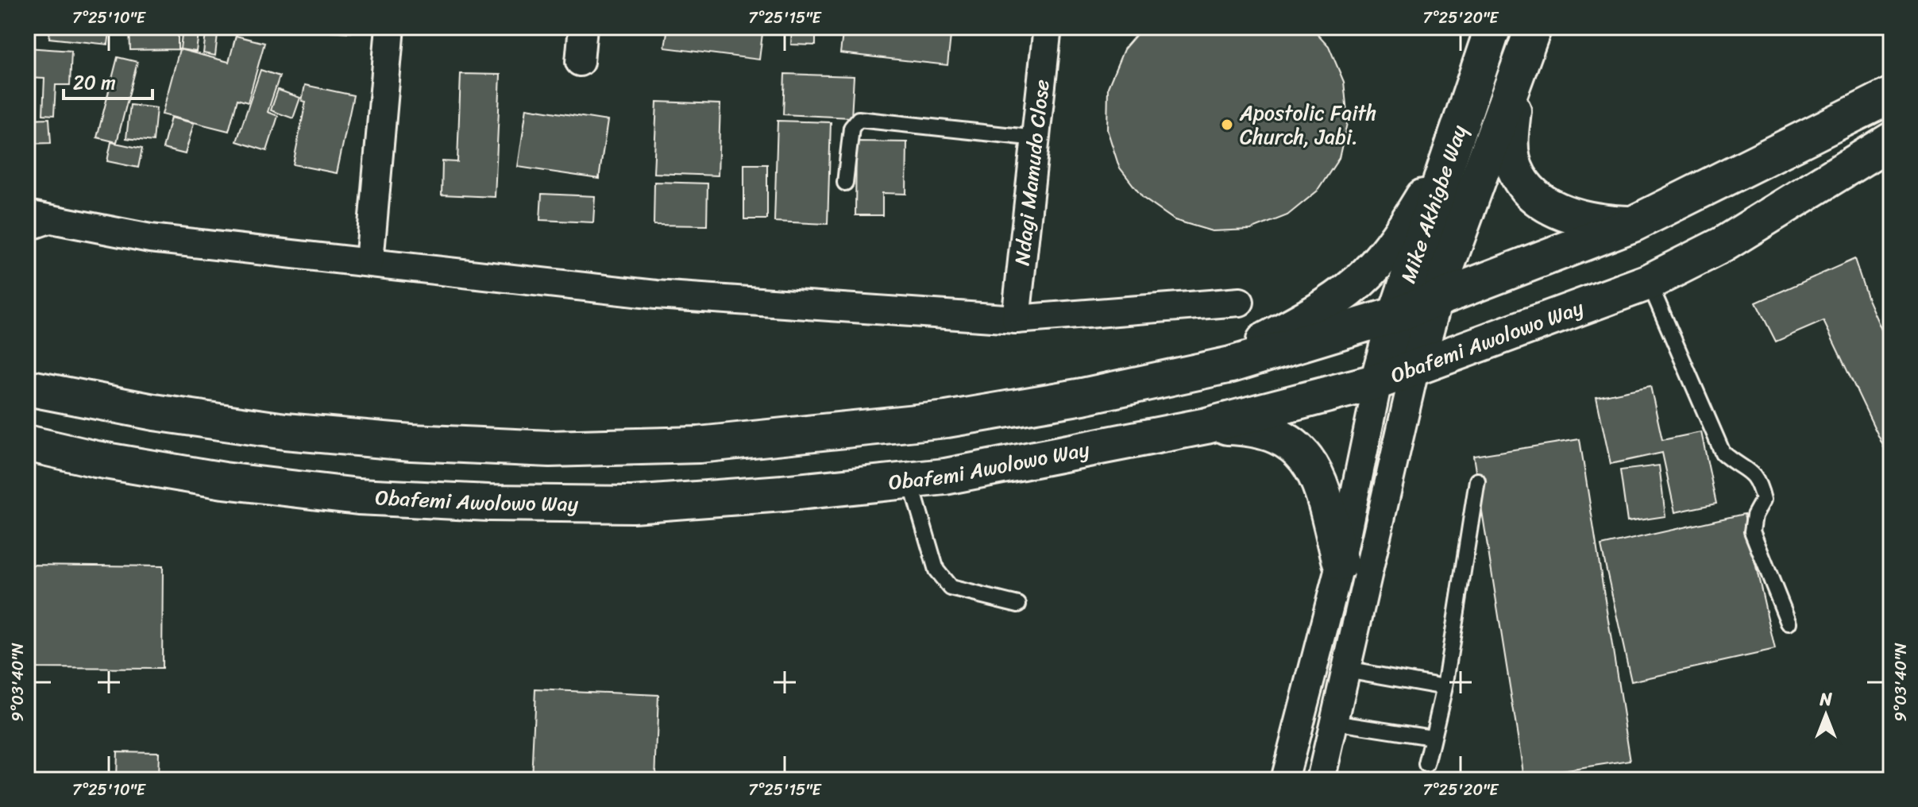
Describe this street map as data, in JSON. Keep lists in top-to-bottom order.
{
  "streets": {
    "main road": ["Mike Akhigbe Way", "Obafemi Awolowo Way"],
    "street": ["Ndagi Mamudo Close"]
  },
  "crossings": [
    ["Mike Akhigbe Way", "Obafemi Awolowo Way"]
  ],
  "places": ["Apostolic Faith Church, Jabi."],
  "scale_bar": "20 m",
  "north": "top",
  "coordinates": [
    "7°25'10\"E",
    "7°25'15\"E",
    "7°25'20\"E",
    "9°03'40\"N"
  ]
}
